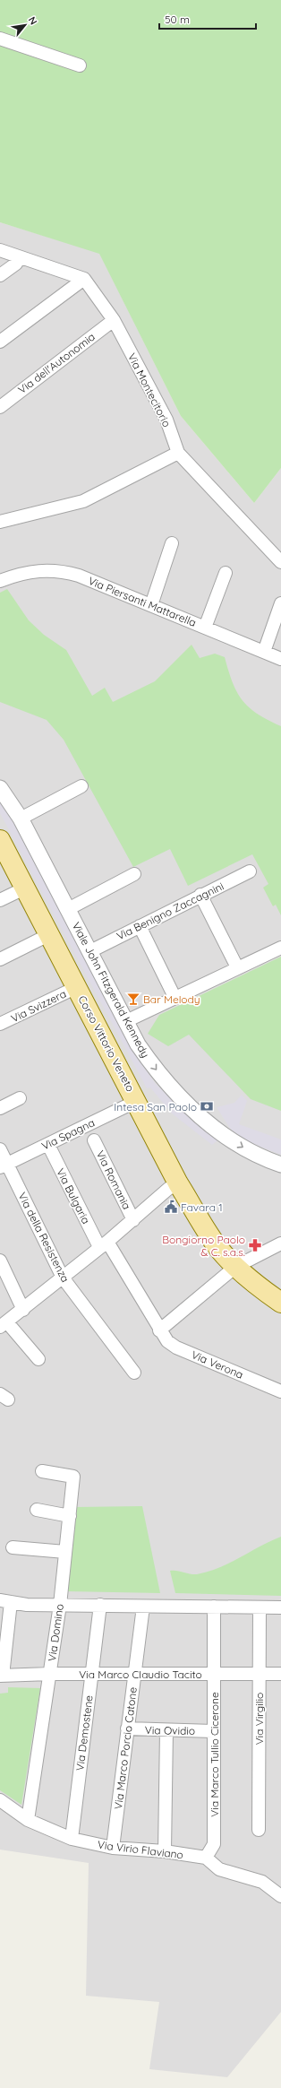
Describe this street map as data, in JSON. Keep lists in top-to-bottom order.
{
  "streets": {
    "main road": ["Corso Vittorio Veneto"],
    "street": [
      "Via dell'Autonomia",
      "Via Montecitorio",
      "Via Piersanti Mattarella",
      "Via Benigno Zaccagnini",
      "Viale John Fitzgerald Kennedy",
      "Via Svizzera",
      "Via Spagna",
      "Via Romania",
      "Via Bulgaria",
      "Via della Resistenza",
      "Via Verona",
      "Via Domino",
      "Via Marco Claudio Tacito",
      "Via Virgilio",
      "Via Ovidio",
      "Via Demostene",
      "Via Marco Porcio Catone",
      "Via Marco Tullio Cicerone",
      "Via Virio Flaviano"
    ]
  },
  "crossings": [
    ["Via dell'Autonomia", "Via Montecitorio"],
    ["Via Benigno Zaccagnini", "Viale John Fitzgerald Kennedy"],
    ["Via Svizzera", "Corso Vittorio Veneto"],
    ["Corso Vittorio Veneto", "Via Spagna"],
    ["Via Spagna", "Via Bulgaria"],
    ["Via Spagna", "Via della Resistenza"],
    ["Via Bulgaria", "Via Verona"],
    ["Via Domino", "Via Marco Claudio Tacito"],
    ["Via Domino", "Via Virio Flaviano"],
    ["Via Marco Claudio Tacito", "Via Virgilio"],
    ["Via Marco Claudio Tacito", "Via Demostene"],
    ["Via Marco Claudio Tacito", "Via Marco Porcio Catone"],
    ["Via Marco Claudio Tacito", "Via Marco Tullio Cicerone"],
    ["Via Ovidio", "Via Marco Porcio Catone"],
    ["Via Ovidio", "Via Marco Tullio Cicerone"],
    ["Via Demostene", "Via Virio Flaviano"],
    ["Via Marco Porcio Catone", "Via Virio Flaviano"],
    ["Via Marco Tullio Cicerone", "Via Virio Flaviano"]
  ],
  "one_way": ["Viale John Fitzgerald Kennedy"],
  "places": {
    "bar": ["Bar Melody"],
    "bank": ["Intesa San Paolo"],
    "public building": ["Favara 1"],
    "pharmacy": ["Bongiorno Paolo & C. s.a.s."]
  },
  "scale_bar": "50 m",
  "north": "top right"
}
